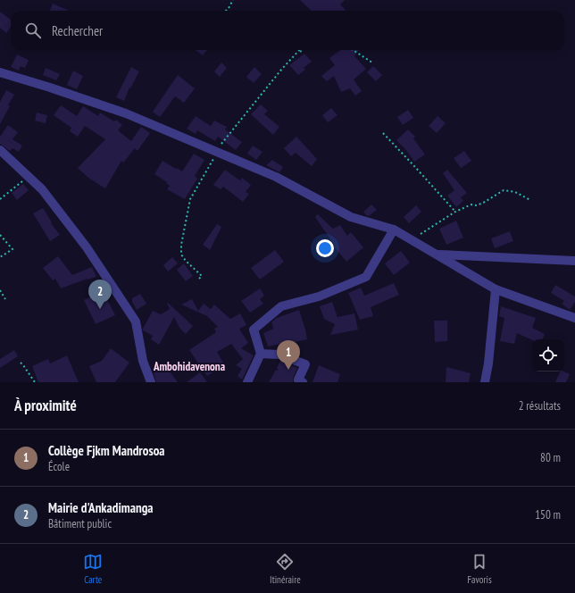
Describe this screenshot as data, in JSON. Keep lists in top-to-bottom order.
{
  "districts": ["Ambohidavenona"],
  "page": {
    "search": "Rechercher",
    "pins": ["2", "1"],
    "heading": ["À proximité", "2 résultats"],
    "list": [
      {
        "mark": "1",
        "name": "Collège Fjkm Mandrosoa",
        "note": "École",
        "value": "80 m"
      },
      {
        "mark": "2",
        "name": "Mairie d'Ankadimanga",
        "note": "Bâtiment public",
        "value": "150 m"
      }
    ],
    "nav": ["Carte", "Itinéraire", "Favoris"]
  }
}
